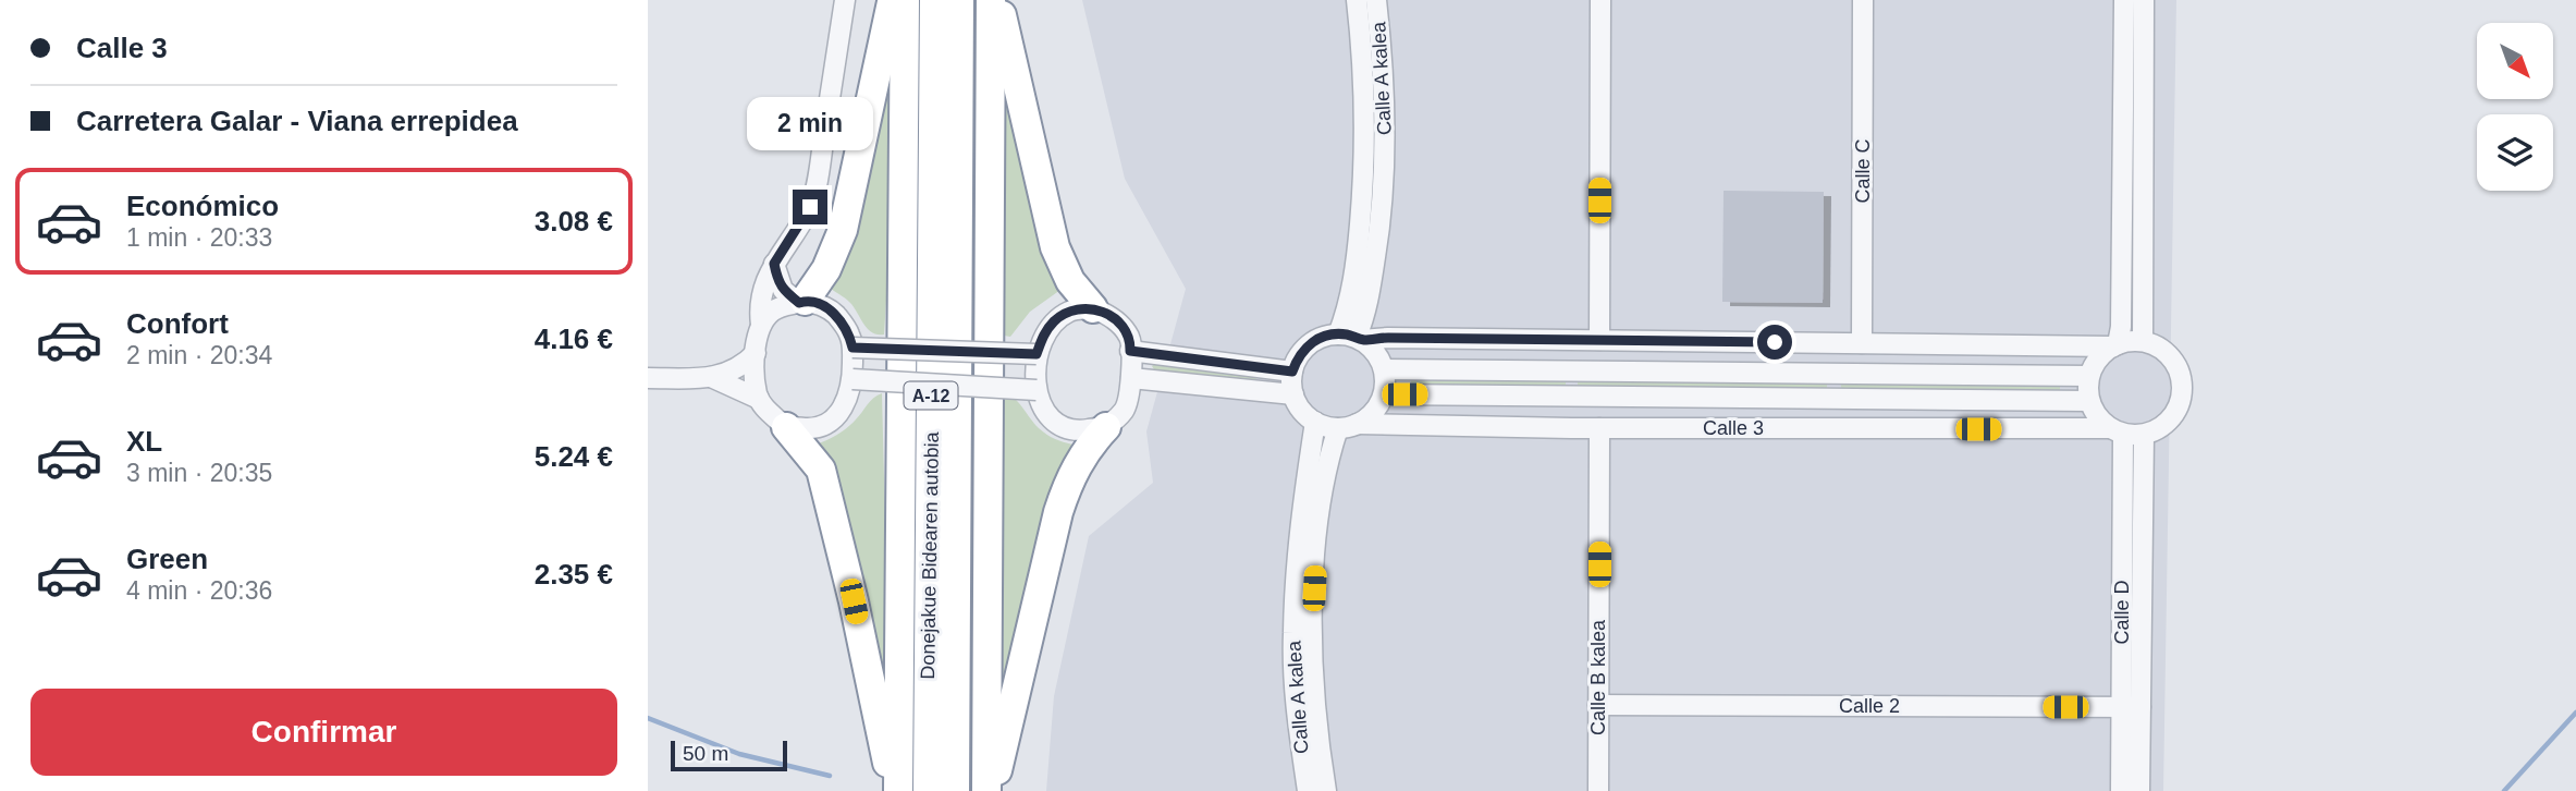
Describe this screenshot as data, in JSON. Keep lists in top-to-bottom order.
{
  "streets": {
    "highway": ["A-12", "Donejakue Bidearen autobia"],
    "street": [
      "Calle A kalea",
      "Calle C",
      "Calle 3",
      "Calle D",
      "Calle B kalea",
      "Calle 2"
    ]
  },
  "crossings": [
    ["Calle A kalea", "Calle 3"],
    ["Calle 3", "Calle D"],
    ["Calle 3", "Calle B kalea"],
    ["Calle D", "Calle 2"],
    ["Calle B kalea", "Calle 2"]
  ],
  "scale_bar": "50 m",
  "north": "bottom right",
  "page": {
    "banner": ["Calle 3", "Carretera Galar - Viana errepidea"],
    "bubble": "2 min",
    "list": [
      {
        "name": "Económico",
        "note": "1 min · 20:33",
        "value": "3.08 €"
      },
      {
        "name": "Confort",
        "note": "2 min · 20:34",
        "value": "4.16 €"
      },
      {
        "name": "XL",
        "note": "3 min · 20:35",
        "value": "5.24 €"
      },
      {
        "name": "Green",
        "note": "4 min · 20:36",
        "value": "2.35 €"
      }
    ],
    "buttons": "Confirmar",
    "scale": "50 m"
  }
}
